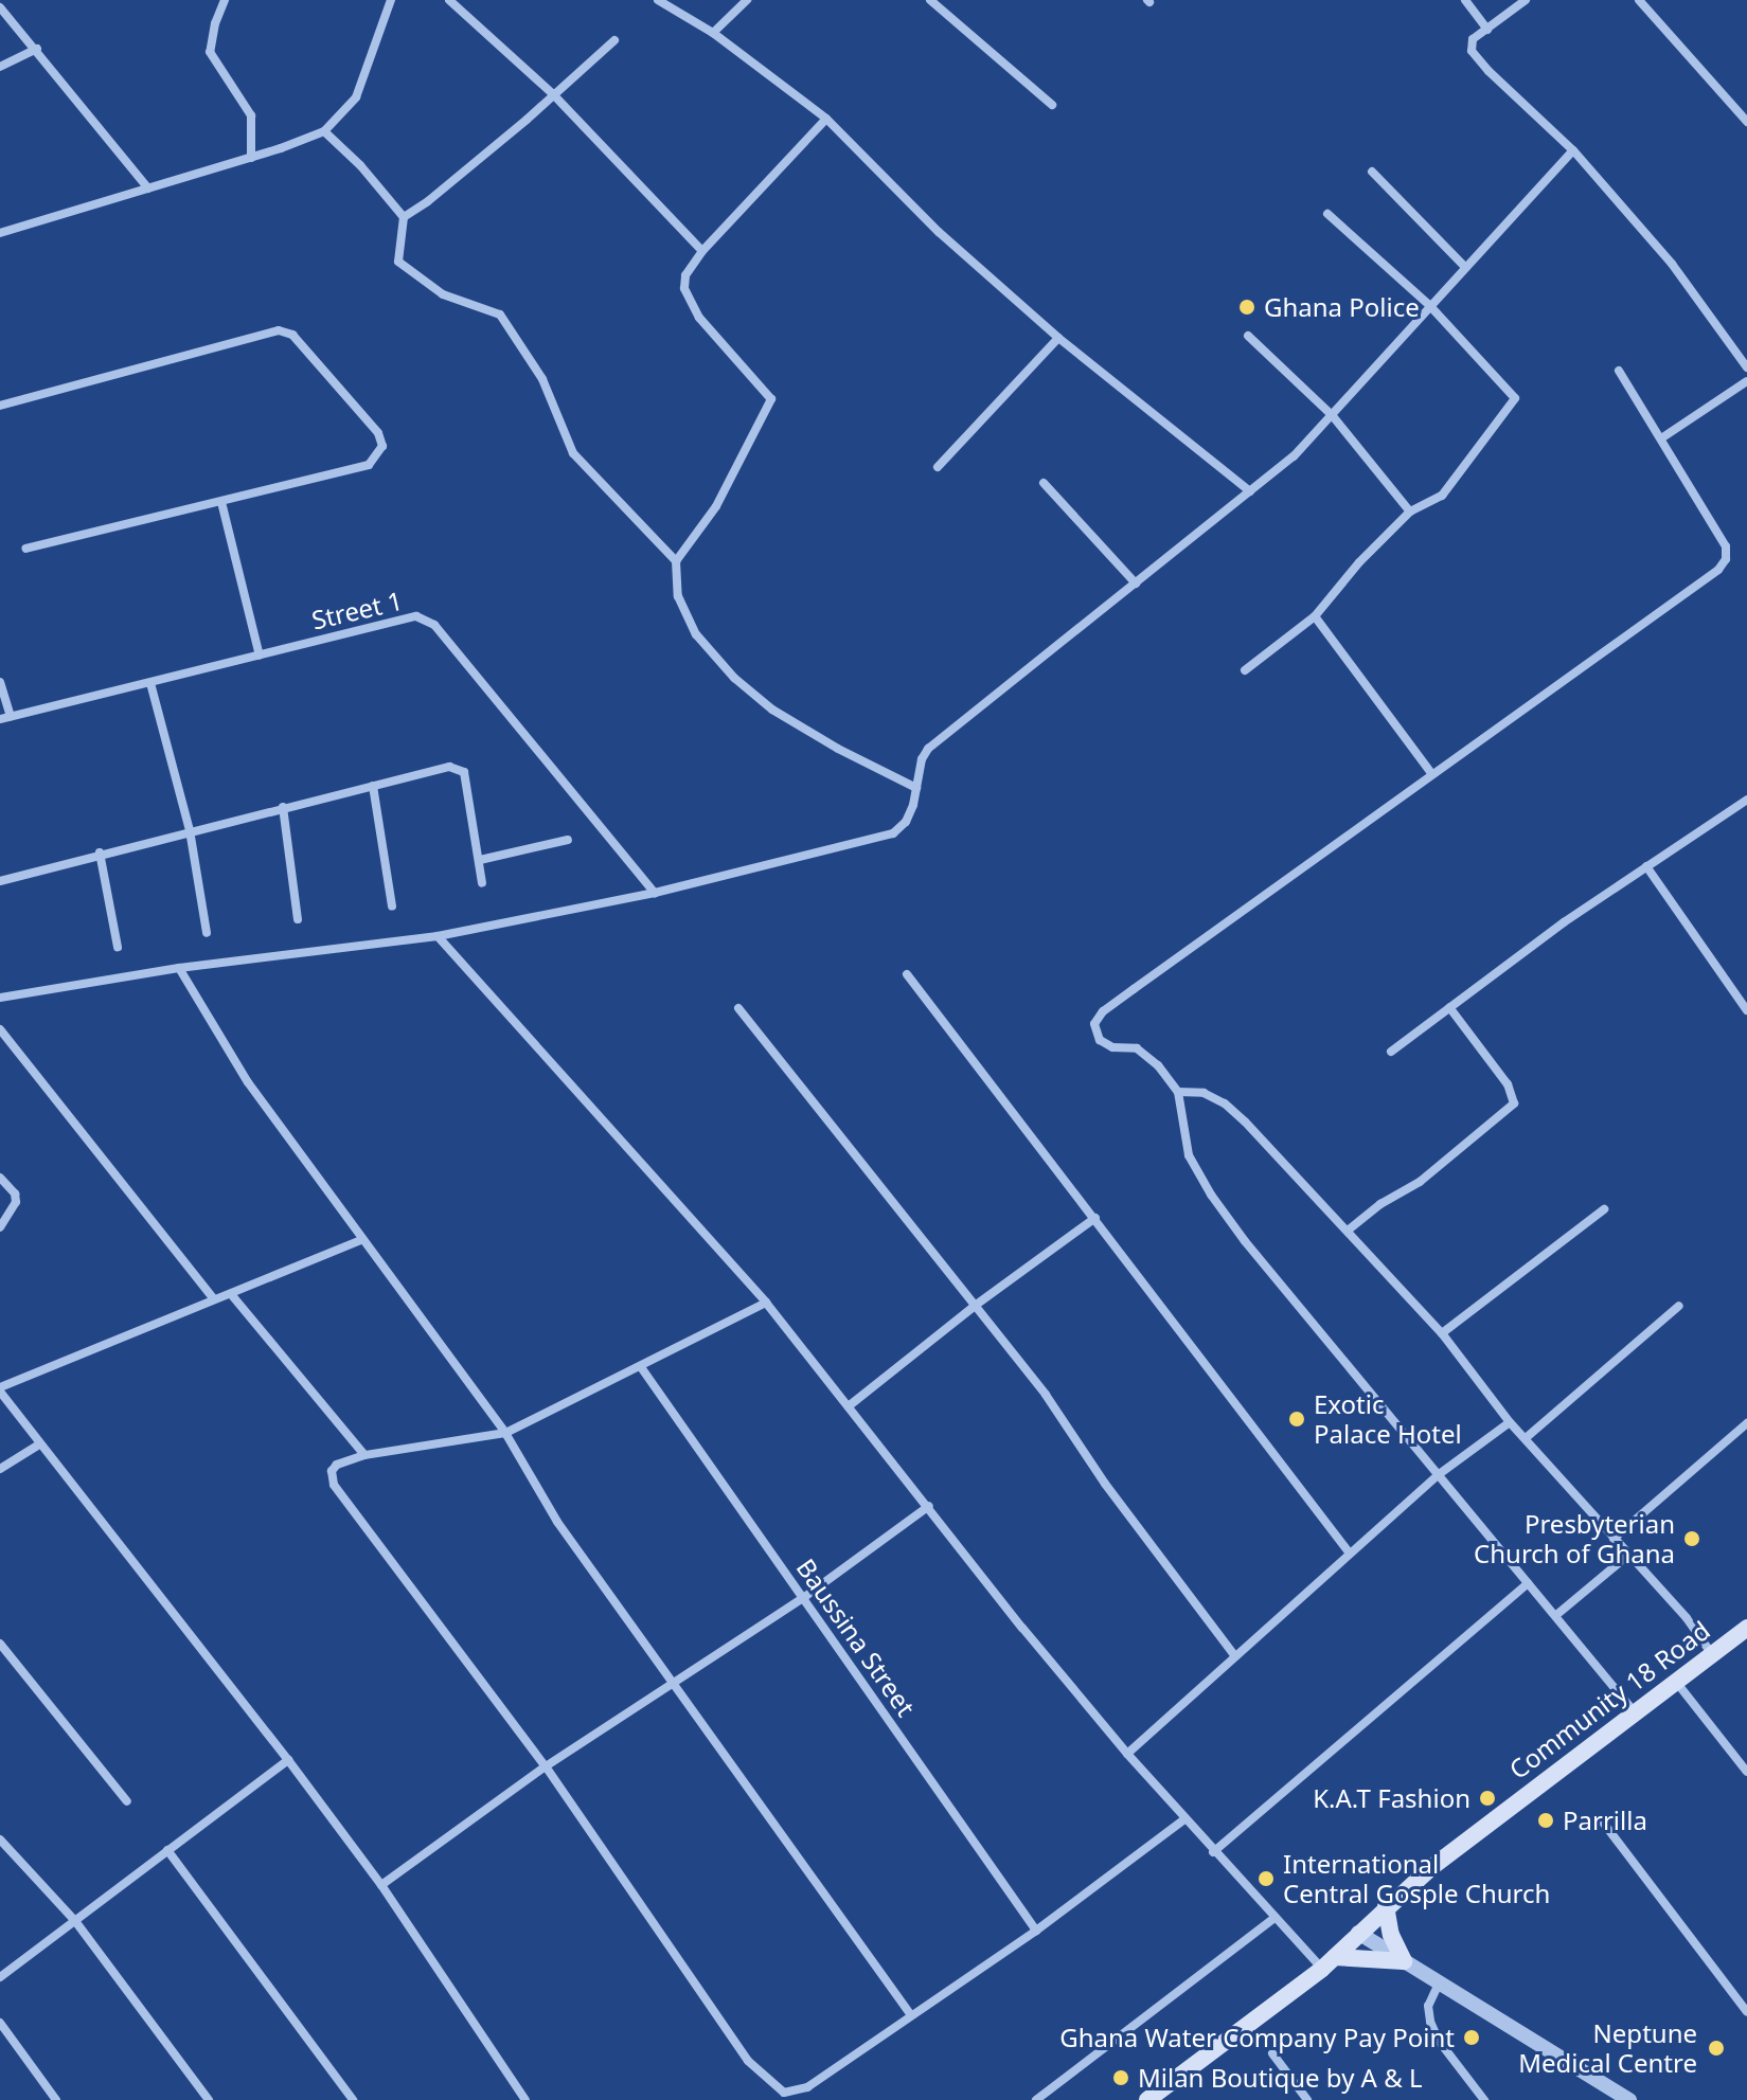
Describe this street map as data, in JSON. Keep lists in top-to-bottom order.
{
  "streets": {
    "main road": ["Community 18 Road"],
    "street": ["Street 1", "Baussina Street"]
  },
  "places": [
    "Ghana Police",
    "Exotic Palace Hotel",
    "Presbyterian Church of Ghana",
    "K.A.T Fashion",
    "Parrilla",
    "International Central Gosple Church",
    "Ghana Water Company Pay Point",
    "Neptune Medical Centre",
    "Milan Boutique by A & L"
  ]
}
